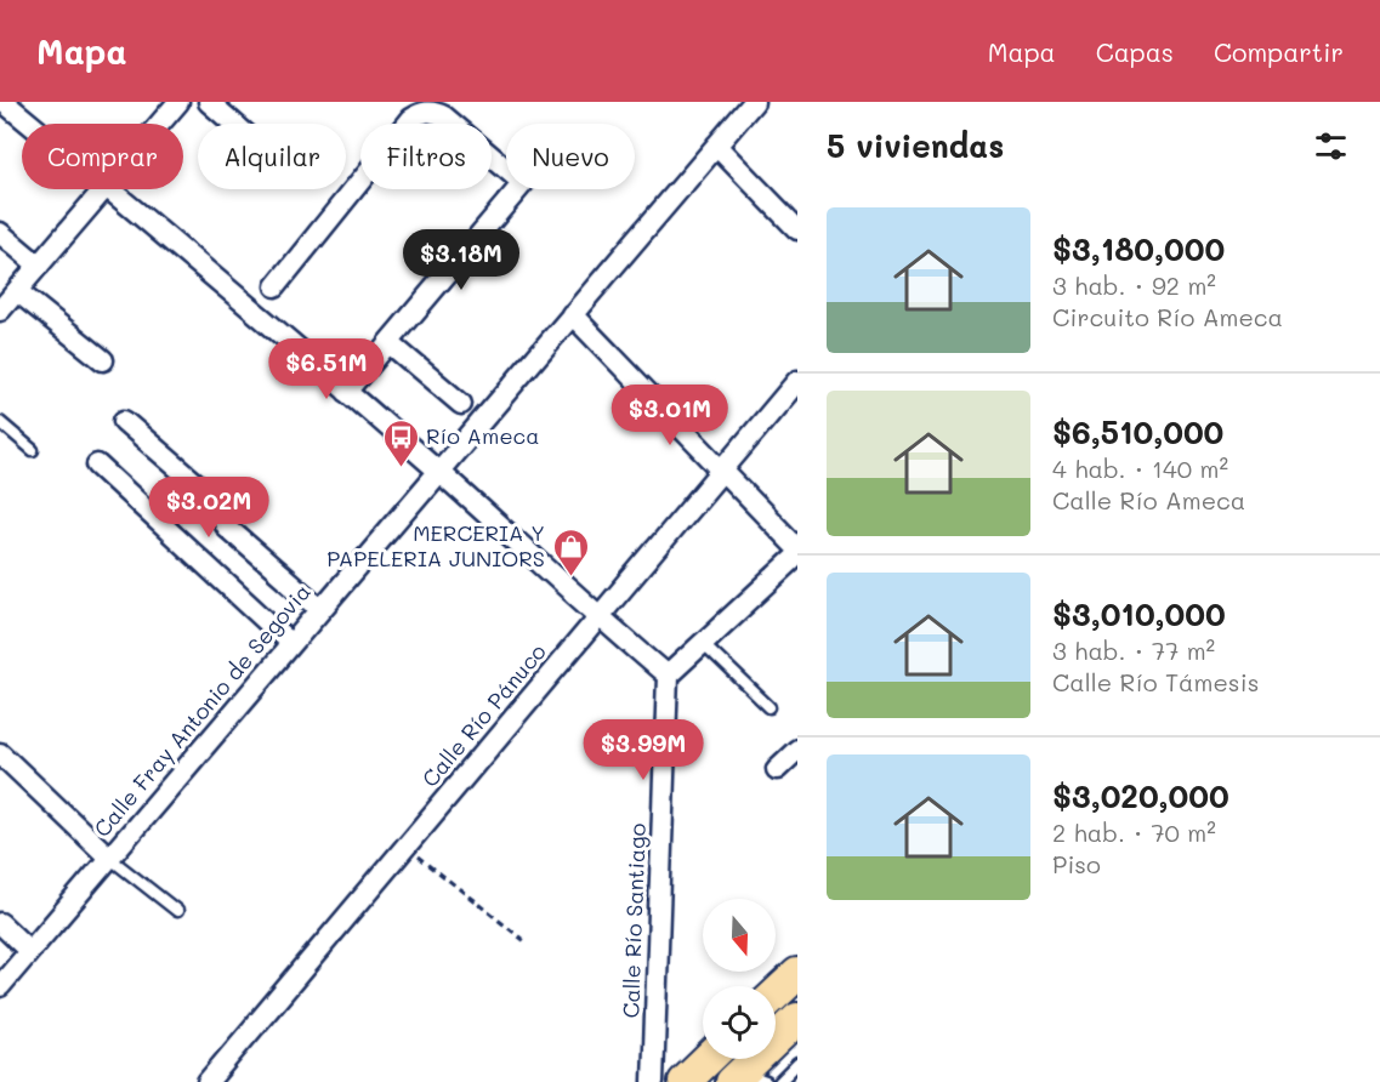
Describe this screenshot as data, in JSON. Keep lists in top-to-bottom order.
{
  "streets": {
    "street": ["Calle Fray Antonio de Segovia", "Calle Río Pánuco", "Calle Río Santiago"]
  },
  "places": {
    "bus stop": ["Río Ameca"],
    "shop": ["MERCERIA Y PAPELERIA JUNIORS"]
  },
  "north": "bottom",
  "page": {
    "header": "Mapa",
    "nav": ["Mapa", "Capas", "Compartir"],
    "heading": "5 viviendas",
    "chip": [
      "Comprar",
      "Alquilar",
      "Filtros",
      "Nuevo"
    ],
    "list": [
      {
        "name": "$3,180,000",
        "note": "3 hab. · 92 m² · Circuito Río Ameca"
      },
      {
        "name": "$6,510,000",
        "note": "4 hab. · 140 m² · Calle Río Ameca"
      },
      {
        "name": "$3,010,000",
        "note": "3 hab. · 77 m² · Calle Río Támesis"
      },
      {
        "name": "$3,020,000",
        "note": "2 hab. · 70 m² · Piso"
      }
    ],
    "price": [
      "$3.18M",
      "$6.51M",
      "$3.01M",
      "$3.02M",
      "$3.99M"
    ]
  }
}
